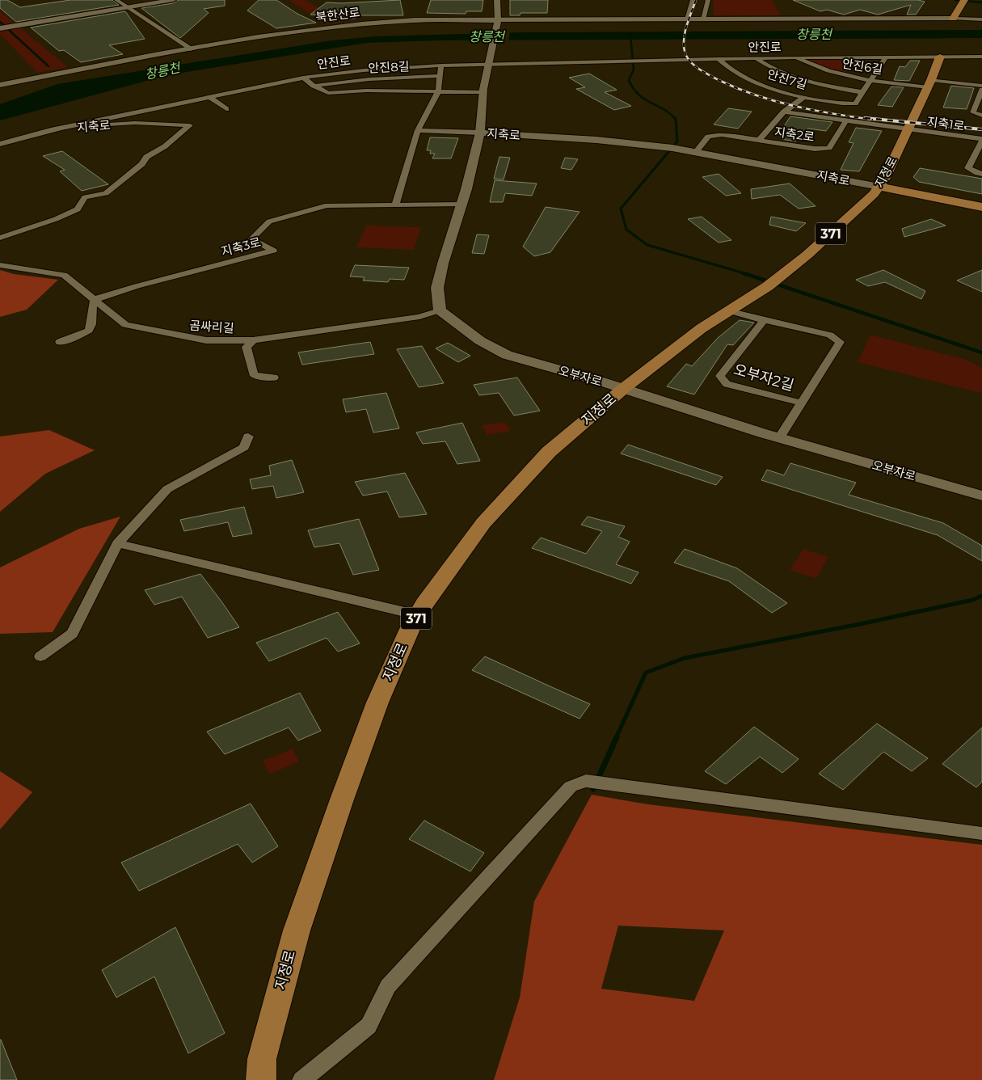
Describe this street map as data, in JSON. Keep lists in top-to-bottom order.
{
  "streets": {
    "main road": [
      "북한산로",
      "지축로",
      "지정로",
      "371",
      "오부자로"
    ],
    "street": [
      "안진로",
      "안진6길",
      "안진8길",
      "안진7길",
      "지축1로",
      "지축2로",
      "지축3로",
      "곰싸리길",
      "오부자2길"
    ]
  },
  "crossings": [
    ["안진로", "안진6길"],
    ["안진로", "안진8길"],
    ["안진로", "안진7길"],
    ["안진로", "지축로"],
    ["안진로", "지정로"],
    ["안진6길", "안진7길"],
    ["안진6길", "지정로"],
    ["지축1로", "지정로"],
    ["지축로", "지축2로"],
    ["지축로", "지정로"],
    ["지정로", "오부자로"],
    ["지정로", "오부자2길"],
    ["지축3로", "곰싸리길"],
    ["곰싸리길", "오부자로"],
    ["오부자로", "오부자2길"]
  ],
  "water": ["창릉천"]
}
